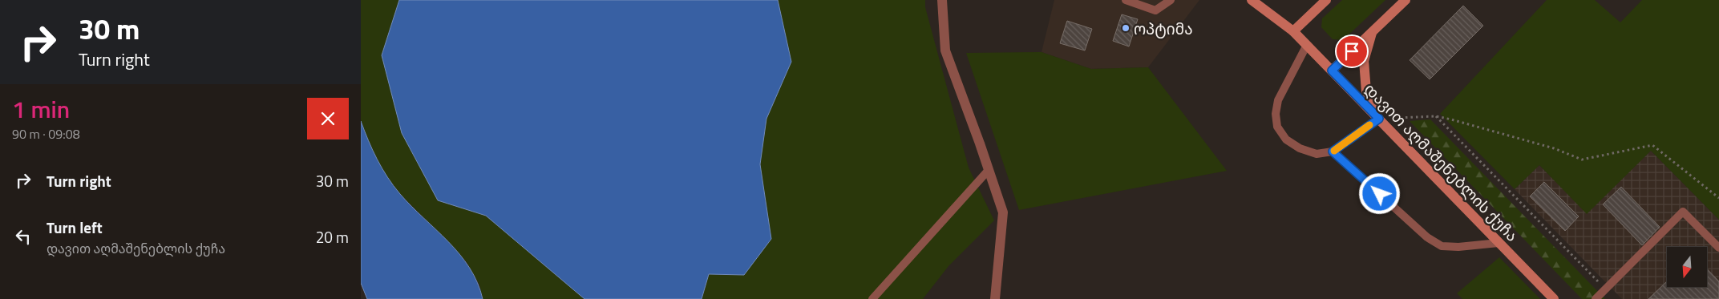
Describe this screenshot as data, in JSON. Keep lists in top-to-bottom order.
{
  "streets": {
    "main road": ["დავით აღმაშენებლის ქუჩა"]
  },
  "places": ["ოპტიმა"],
  "north": "bottom",
  "page": {
    "turn": ["30 m", "Turn right"],
    "heading": ["1 min", "90 m · 09:08"],
    "list": [
      {
        "name": "Turn right",
        "value": "30 m"
      },
      {
        "name": "Turn left",
        "note": "დავით აღმაშენებლის ქუჩა",
        "value": "20 m"
      }
    ]
  }
}
